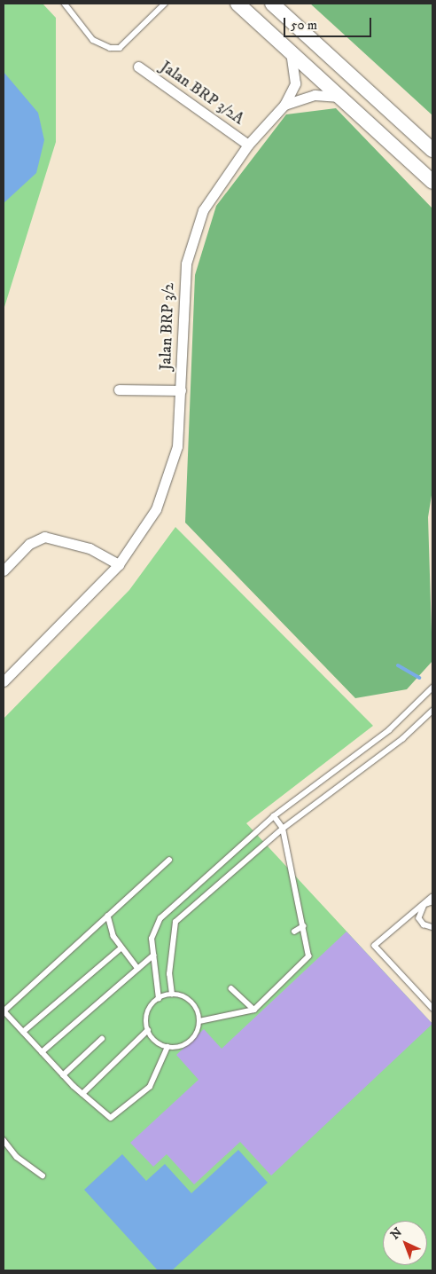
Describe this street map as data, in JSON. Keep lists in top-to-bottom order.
{
  "streets": {
    "street": ["Jalan BRP 3/2A", "Jalan BRP 3/2"]
  },
  "crossings": [
    ["Jalan BRP 3/2A", "Jalan BRP 3/2"]
  ],
  "scale_bar": "50 m",
  "north": "top left"
}
